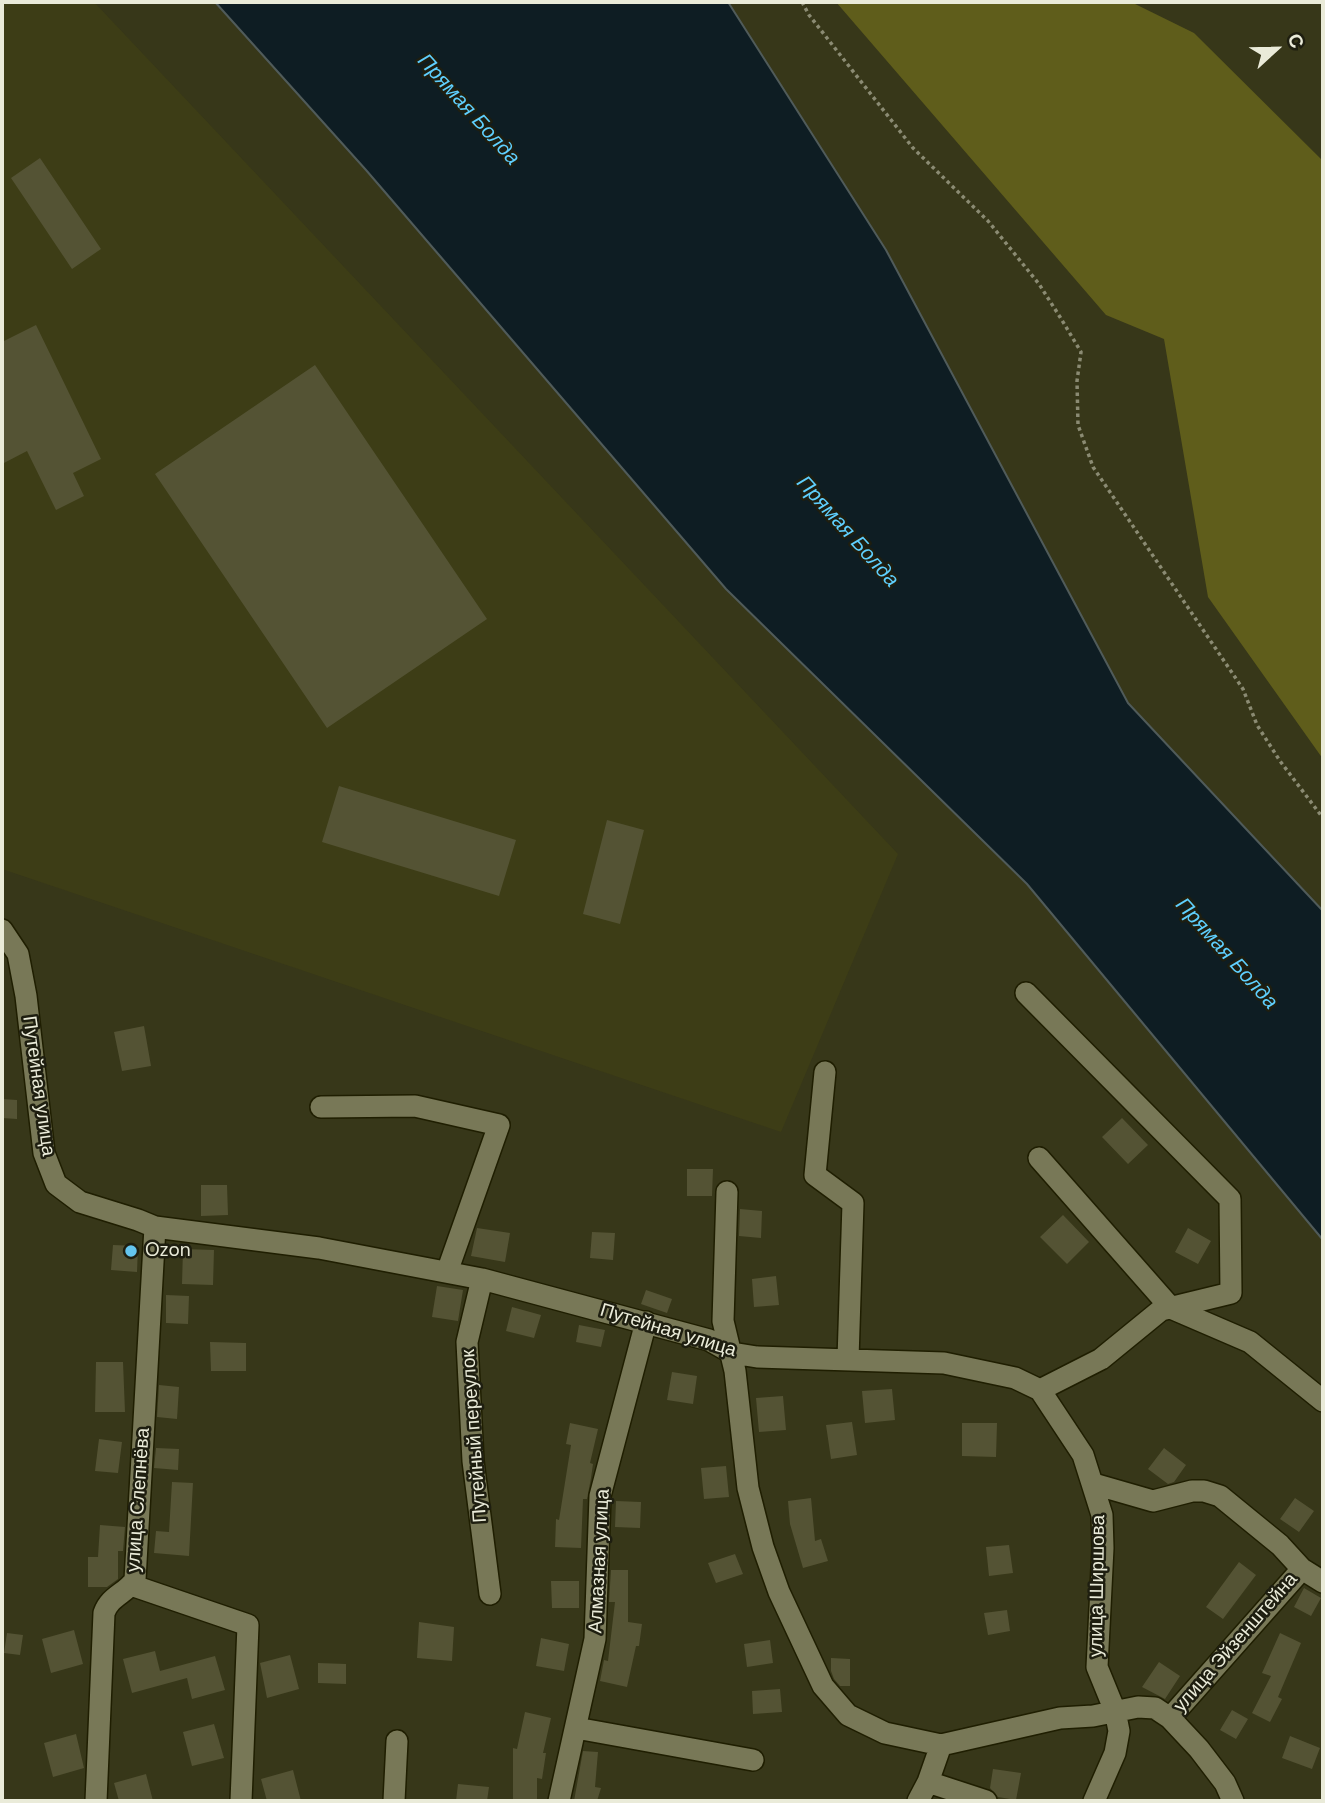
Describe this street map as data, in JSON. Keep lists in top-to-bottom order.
{
  "streets": {
    "street": [
      "Путейная улица",
      "Путейный переулок",
      "улица Слепнёва",
      "Алмазная улица",
      "улица Ширшова",
      "улица Эйзенштейна"
    ]
  },
  "crossings": [
    ["Путейная улица", "Путейный переулок"],
    ["Путейная улица", "улица Слепнёва"],
    ["Путейная улица", "Алмазная улица"],
    ["Путейная улица", "улица Ширшова"]
  ],
  "water": ["Прямая Болда"],
  "places": ["Ozon"],
  "north": "right"
}
